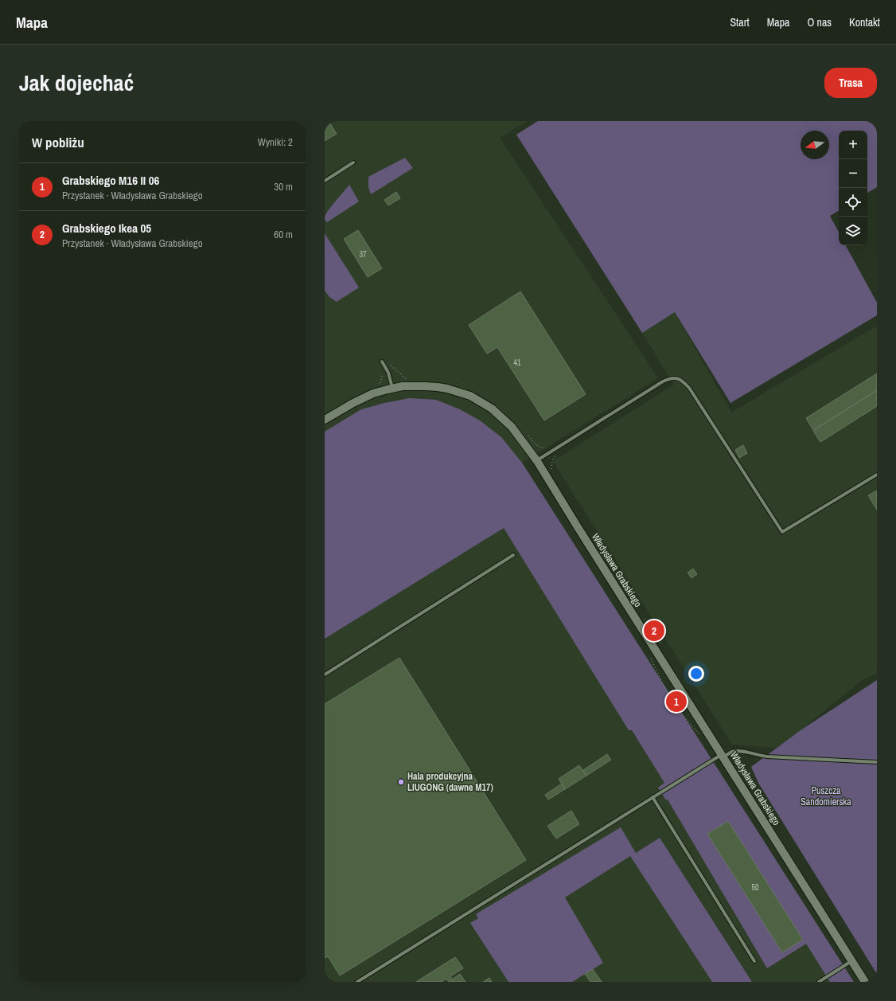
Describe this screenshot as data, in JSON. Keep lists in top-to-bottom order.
{
  "streets": {
    "street": ["Władysława Grabskiego"]
  },
  "parks": ["Puszcza Sandomierska"],
  "places": ["Hala produkcyjna LIUGONG (dawne M17)"],
  "house_numbers": ["37", "41", "50"],
  "north": "left",
  "page": {
    "header": "Mapa",
    "nav": [
      "Start",
      "Mapa",
      "O nas",
      "Kontakt"
    ],
    "title": "Jak dojechać",
    "buttons": "Trasa",
    "heading": ["W pobliżu", "Wyniki: 2"],
    "map_buttons": ["+", "−"],
    "list": [
      {
        "mark": "1",
        "name": "Grabskiego M16 II 06",
        "note": "Przystanek · Władysława Grabskiego",
        "value": "30 m"
      },
      {
        "mark": "2",
        "name": "Grabskiego Ikea 05",
        "note": "Przystanek · Władysława Grabskiego",
        "value": "60 m"
      }
    ],
    "pins": ["2", "1"]
  }
}
